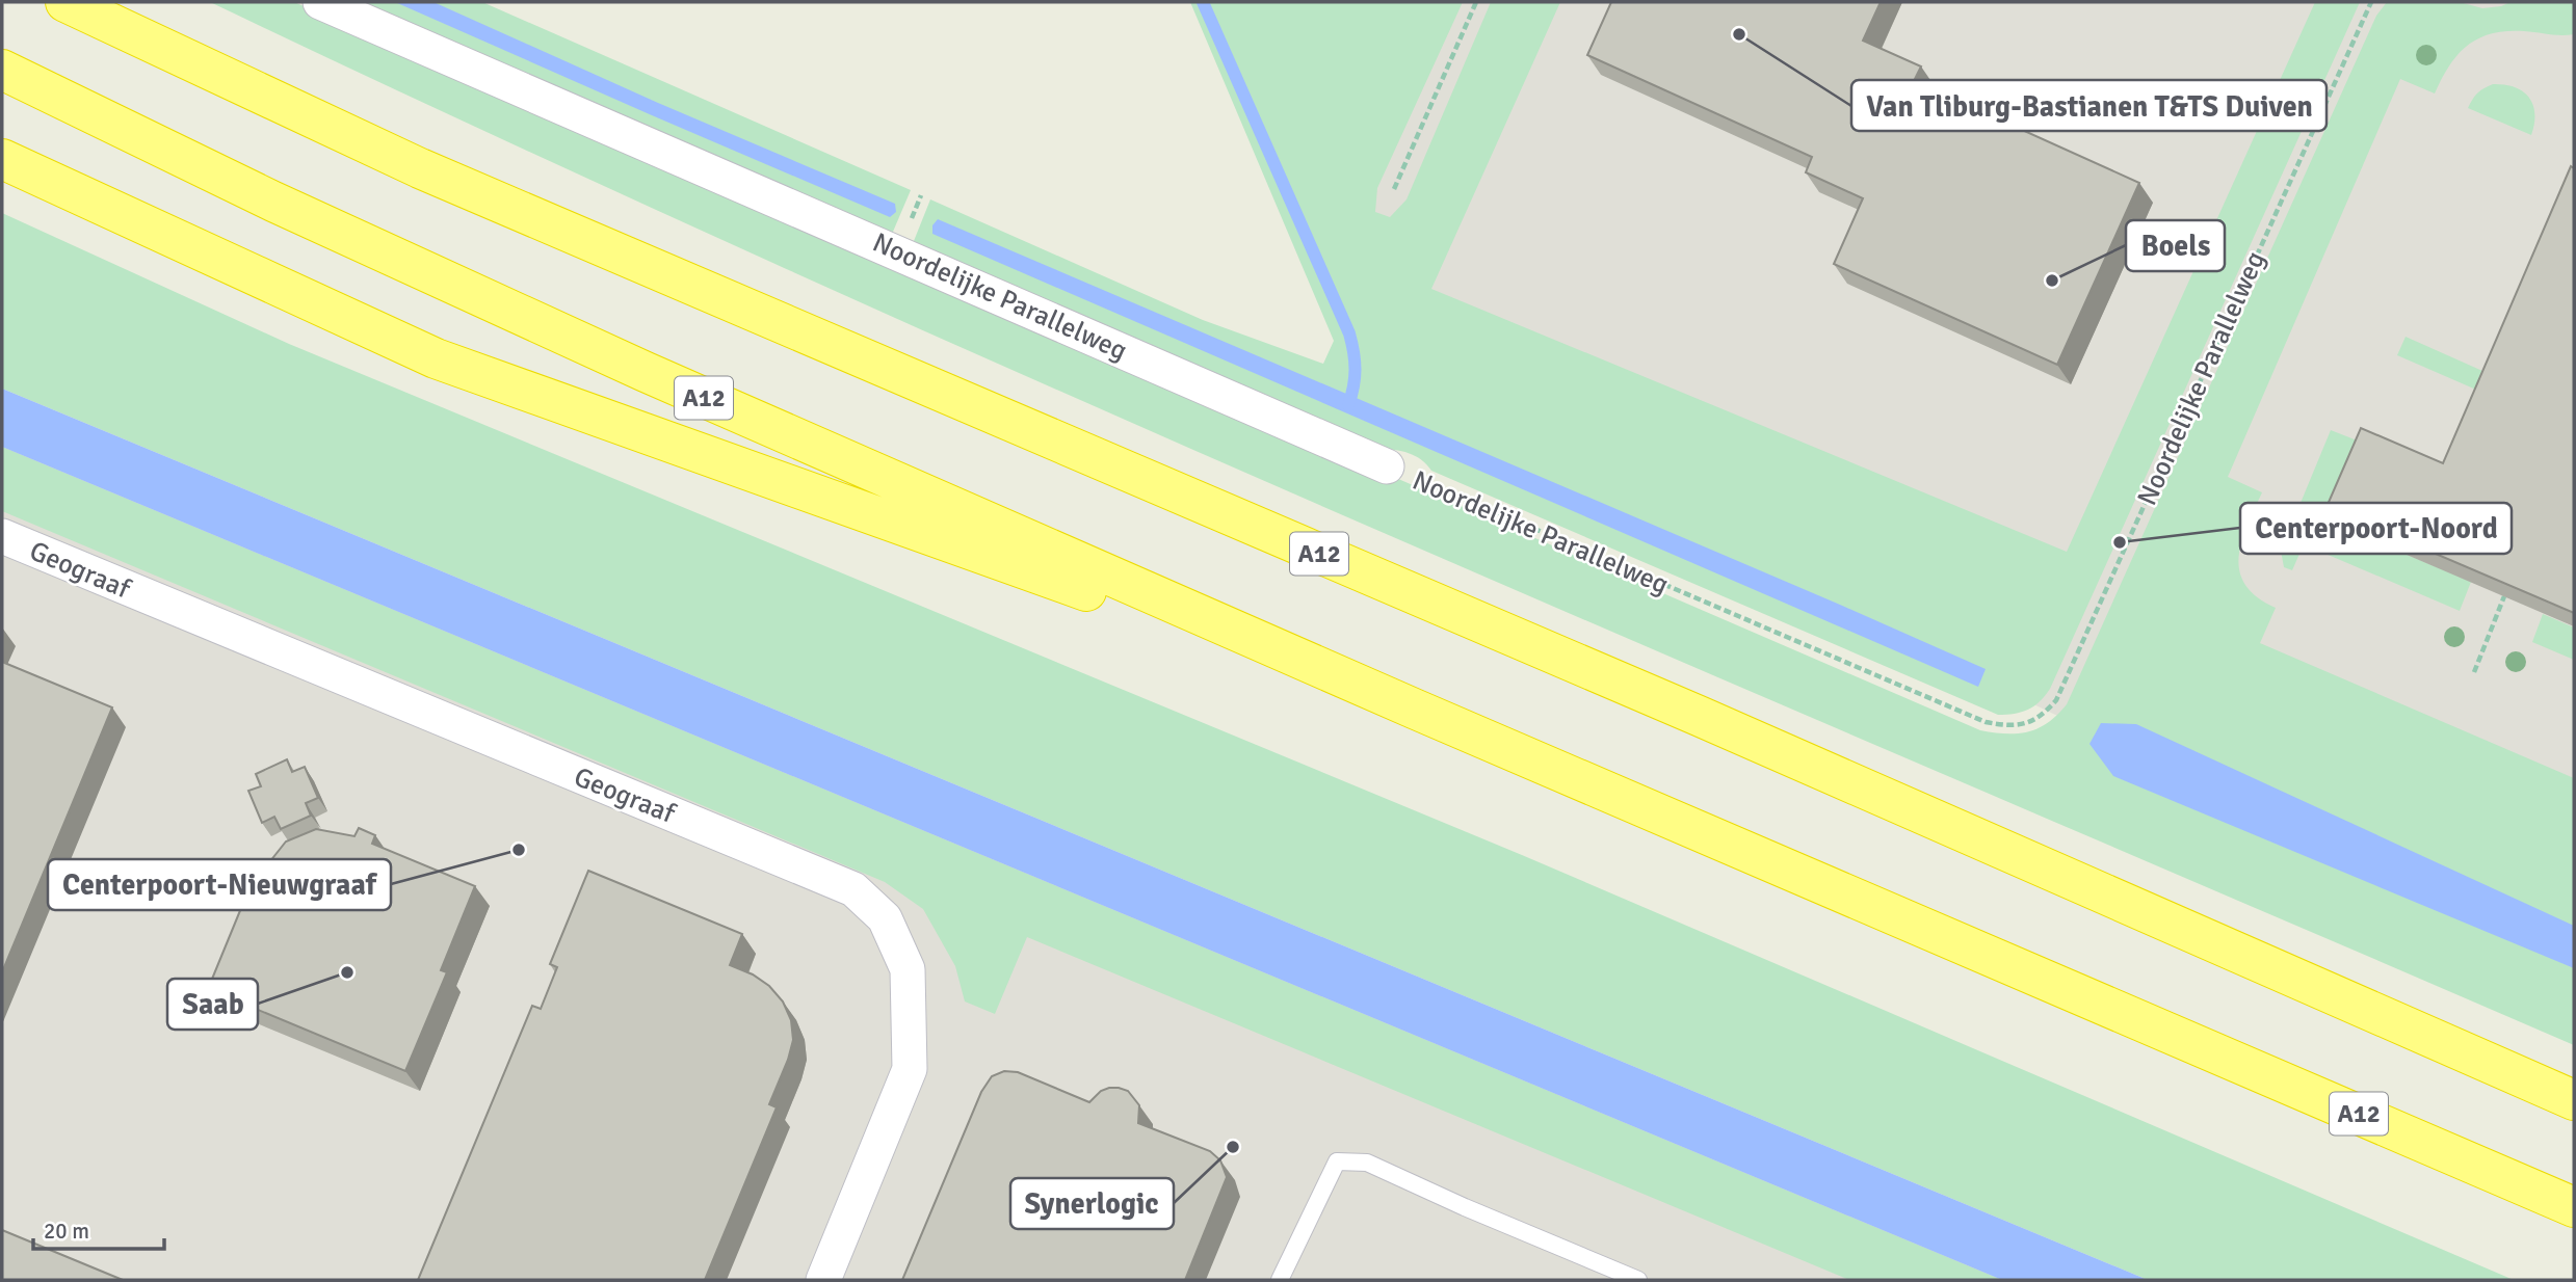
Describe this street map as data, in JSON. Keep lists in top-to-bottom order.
{
  "streets": {
    "highway": ["A12"],
    "street": ["Noordelijke Parallelweg", "Geograaf"]
  },
  "places": [
    "Van Tliburg-Bastianen T&TS Duiven",
    "Boels",
    "Centerpoort-Noord",
    "Centerpoort-Nieuwgraaf",
    "Saab",
    "Synerlogic"
  ],
  "scale_bar": "20 m"
}
